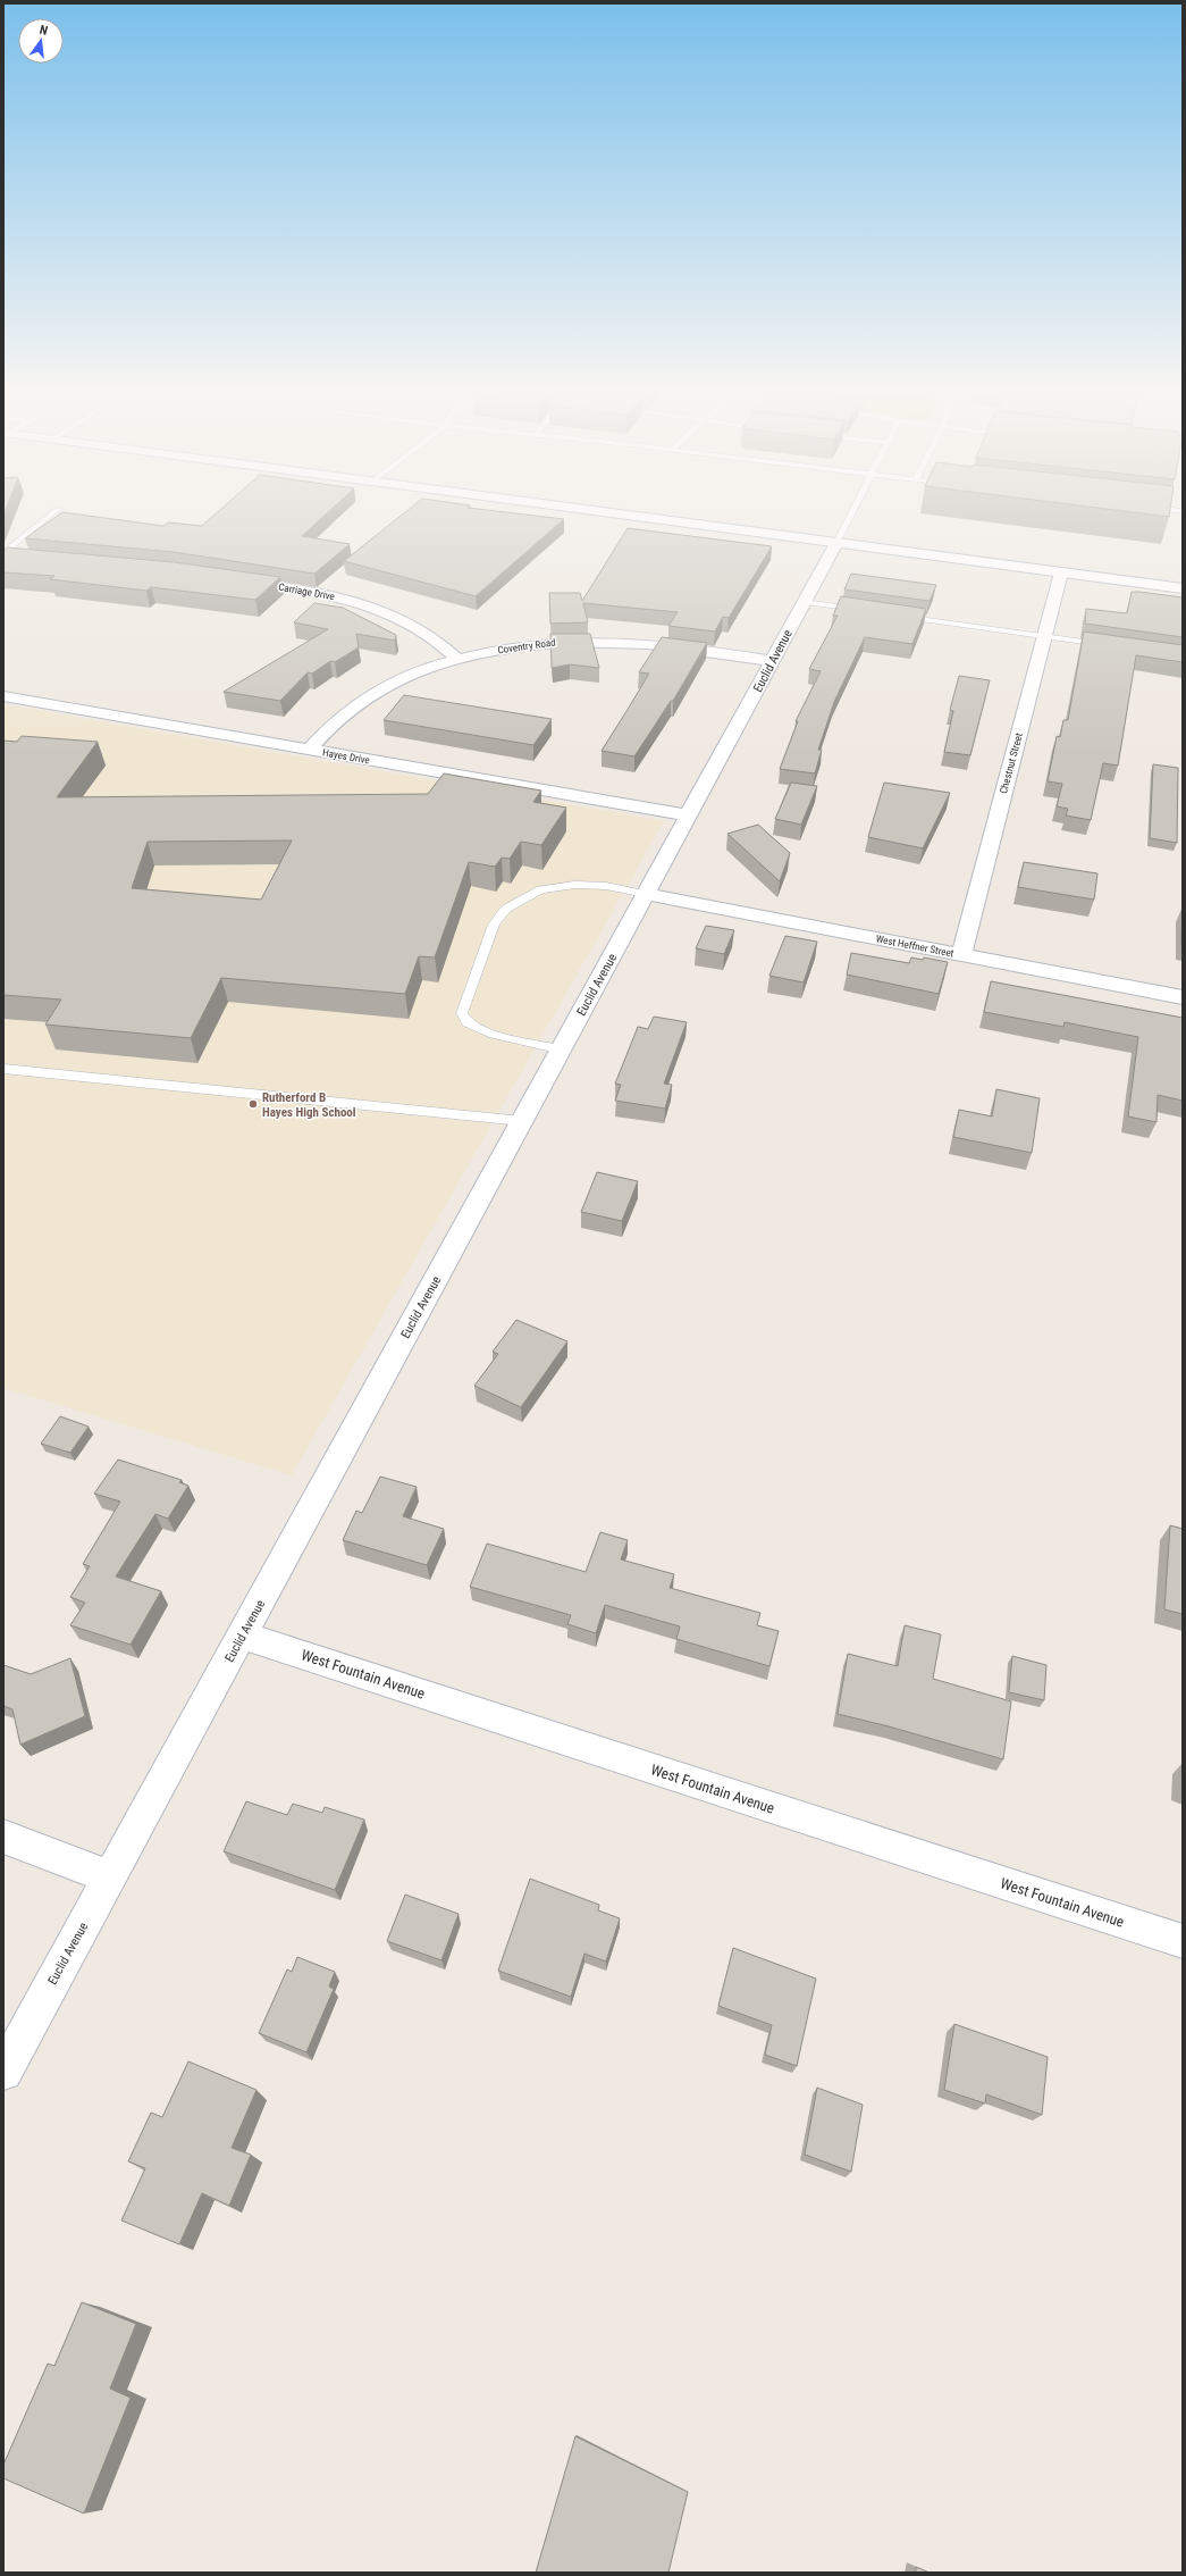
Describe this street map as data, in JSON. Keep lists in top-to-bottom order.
{
  "streets": {
    "street": [
      "Carriage Drive",
      "Coventry Road",
      "Euclid Avenue",
      "Hayes Drive",
      "Chestnut Street",
      "West Heffner Street",
      "West Fountain Avenue"
    ]
  },
  "crossings": [
    ["Carriage Drive", "Coventry Road"],
    ["Coventry Road", "Euclid Avenue"],
    ["Coventry Road", "Hayes Drive"],
    ["Euclid Avenue", "Hayes Drive"],
    ["Euclid Avenue", "West Heffner Street"],
    ["Euclid Avenue", "West Fountain Avenue"],
    ["Chestnut Street", "West Heffner Street"]
  ],
  "places": ["Rutherford B Hayes High School"],
  "north": "top"
}
